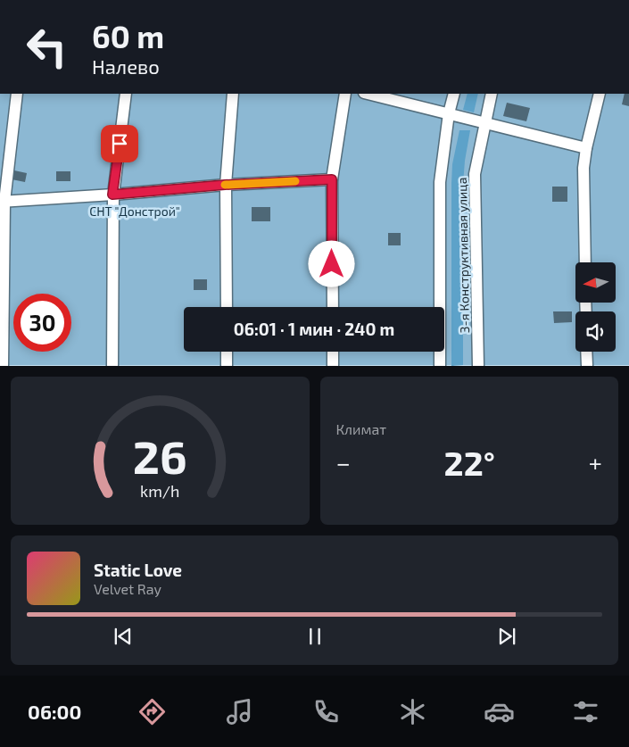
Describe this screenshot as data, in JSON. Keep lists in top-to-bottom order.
{
  "streets": {
    "street": ["3-я Конструктивная улица"]
  },
  "parks": ["СНТ \"Донстрой\""],
  "north": "left",
  "page": {
    "turn": ["60 m", "Налево"],
    "limit": "30",
    "trip": "06:01 · 1 мин · 240 m",
    "tile": "Климат",
    "heat": ["−", "22°", "+"],
    "song": ["Static Love", "Velvet Ray"],
    "tabs": "06:00",
    "gauge": ["26", "km/h"]
  }
}
